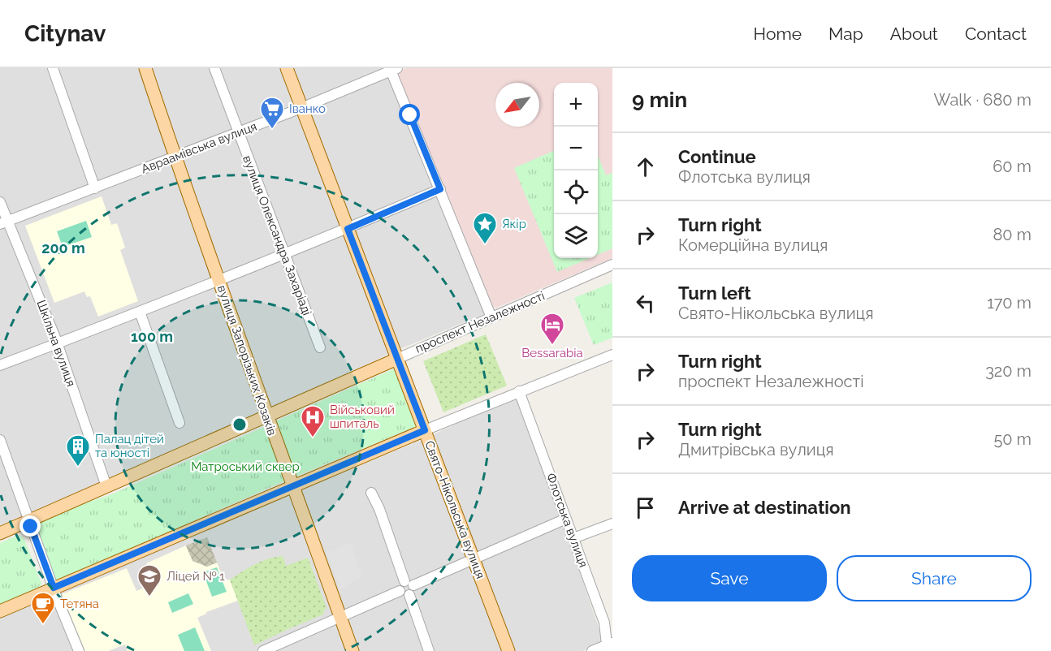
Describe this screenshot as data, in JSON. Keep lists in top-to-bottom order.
{
  "streets": {
    "main road": ["проспект Незалежності", "вулиця Запорізьких Козаків", "Свято-Нікольська вулиця"],
    "street": [
      "Авраамівська вулиця",
      "вулиця Олександра Захаріаді",
      "Шкільна вулиця",
      "Флотська вулиця"
    ]
  },
  "crossings": [
    ["Авраамівська вулиця", "вулиця Олександра Захаріаді"],
    ["Авраамівська вулиця", "Шкільна вулиця"],
    ["Авраамівська вулиця", "вулиця Запорізьких Козаків"],
    ["Авраамівська вулиця", "Свято-Нікольська вулиця"],
    ["проспект Незалежності", "Шкільна вулиця"],
    ["проспект Незалежності", "вулиця Запорізьких Козаків"],
    ["проспект Незалежності", "Свято-Нікольська вулиця"]
  ],
  "parks": ["Матроський сквер"],
  "places": {
    "supermarket": ["Іванко"],
    "place": ["Якір"],
    "hotel": ["Bessarabia"],
    "hospital": ["Військовий шпиталь"],
    "building": ["Палац дітей та юності"],
    "school or university": ["Ліцей № 1"],
    "cafe": ["Тетяна"]
  },
  "north": "bottom left",
  "page": {
    "header": "Citynav",
    "nav": [
      "Home",
      "Map",
      "About",
      "Contact"
    ],
    "heading": ["9 min", "Walk · 680 m"],
    "map_buttons": ["+", "−"],
    "list": [
      ["Continue", "Флотська вулиця", "60 m"],
      ["Turn right", "Комерційна вулиця", "80 m"],
      ["Turn left", "Свято-Нікольська вулиця", "170 m"],
      ["Turn right", "проспект Незалежності", "320 m"],
      ["Turn right", "Дмитрівська вулиця", "50 m"],
      "Arrive at destination"
    ],
    "buttons": ["Save", "Share"]
  },
  "rings": ["200 m", "100 m"]
}
